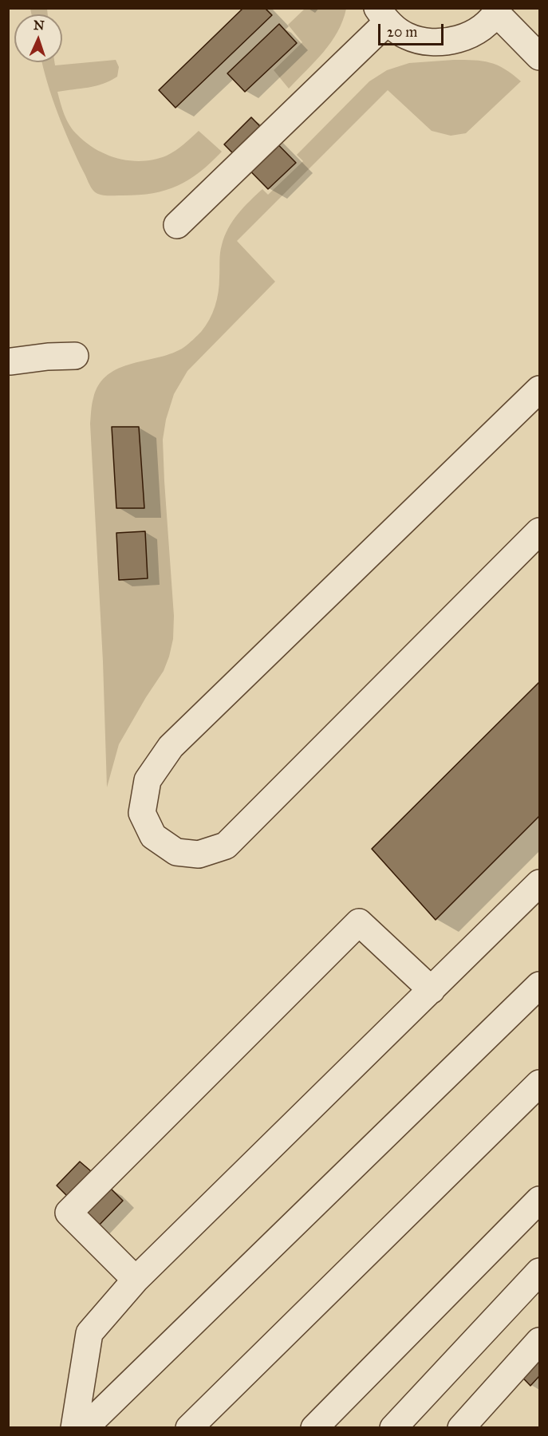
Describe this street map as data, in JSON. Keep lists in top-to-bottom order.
{
  "scale_bar": "20 m",
  "north": "top"
}
